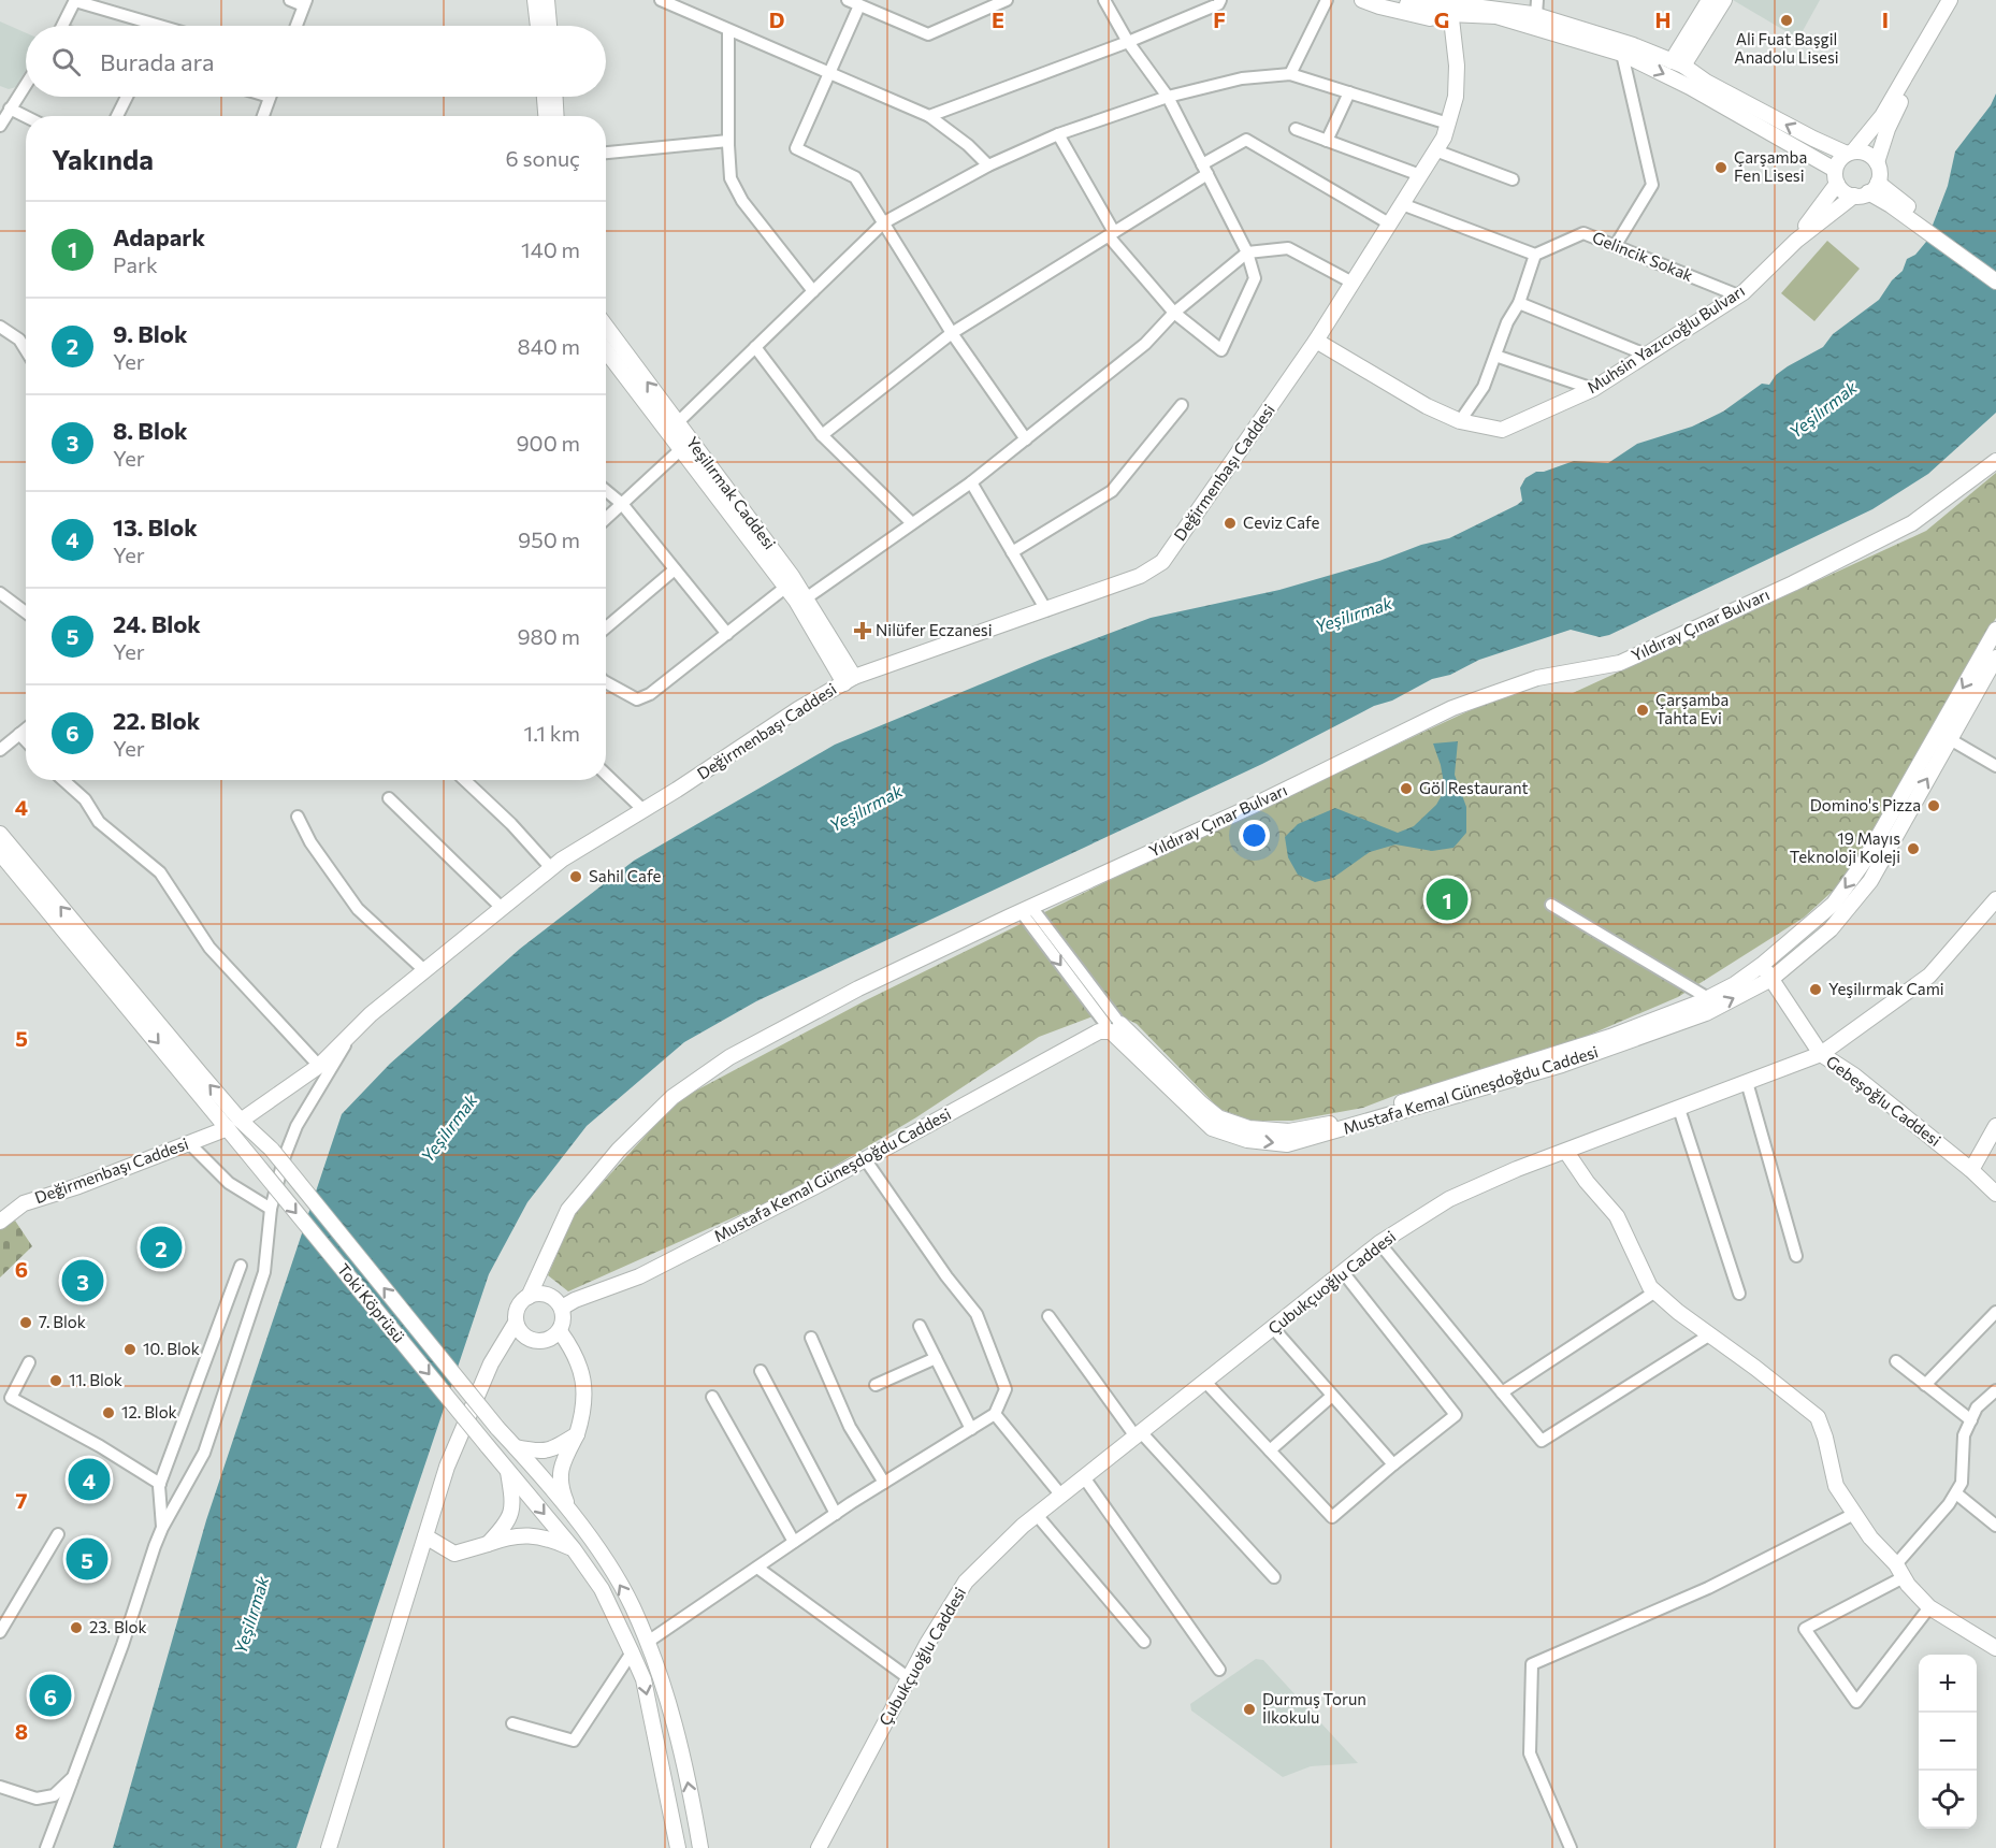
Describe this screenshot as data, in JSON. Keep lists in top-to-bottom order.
{
  "streets": {
    "main road": [
      "Muhsin Yazıcıoğlu Bulvarı",
      "Değirmenbaşı Caddesi",
      "Yeşilırmak Caddesi",
      "Yıldıray Çınar Bulvarı",
      "Mustafa Kemal Güneşdoğdu Caddesi",
      "Gebeşoğlu Caddesi",
      "Çubukçuoğlu Caddesi",
      "Toki Köprüsü"
    ],
    "street": ["Gelincik Sokak"]
  },
  "crossings": [
    ["Gelincik Sokak", "Muhsin Yazıcıoğlu Bulvarı"],
    ["Muhsin Yazıcıoğlu Bulvarı", "Değirmenbaşı Caddesi"],
    ["Değirmenbaşı Caddesi", "Yeşilırmak Caddesi"],
    ["Değirmenbaşı Caddesi", "Toki Köprüsü"],
    ["Yıldıray Çınar Bulvarı", "Mustafa Kemal Güneşdoğdu Caddesi"],
    ["Mustafa Kemal Güneşdoğdu Caddesi", "Gebeşoğlu Caddesi"],
    ["Gebeşoğlu Caddesi", "Çubukçuoğlu Caddesi"]
  ],
  "water": ["Yeşilırmak"],
  "places": {
    "other": [
      "Ali Fuat Başgil Anadolu Lisesi",
      "Çarşamba Fen Lisesi",
      "Ceviz Cafe",
      "Çarşamba Tahta Evi",
      "Göl Restaurant",
      "Domino's Pizza",
      "19 Mayıs Teknoloji Koleji",
      "Sahil Cafe",
      "Yeşilırmak Cami",
      "7. Blok",
      "10. Blok",
      "11. Blok",
      "12. Blok",
      "23. Blok",
      "Durmuş Torun İlkokulu"
    ],
    "health": ["Nilüfer Eczanesi"]
  },
  "page": {
    "search": "Burada ara",
    "heading": ["Yakında", "6 sonuç"],
    "list": [
      {
        "mark": "1",
        "name": "Adapark",
        "note": "Park",
        "value": "140 m"
      },
      {
        "mark": "2",
        "name": "9. Blok",
        "note": "Yer",
        "value": "840 m"
      },
      {
        "mark": "3",
        "name": "8. Blok",
        "note": "Yer",
        "value": "900 m"
      },
      {
        "mark": "4",
        "name": "13. Blok",
        "note": "Yer",
        "value": "950 m"
      },
      {
        "mark": "5",
        "name": "24. Blok",
        "note": "Yer",
        "value": "980 m"
      },
      {
        "mark": "6",
        "name": "22. Blok",
        "note": "Yer",
        "value": "1.1 km"
      }
    ],
    "pins": [
      "1",
      "2",
      "3",
      "4",
      "5",
      "6"
    ],
    "map_buttons": ["+", "−"]
  },
  "grid": {
    "columns": [
      "D",
      "E",
      "F",
      "G",
      "H",
      "I"
    ],
    "rows": [
      "4",
      "5",
      "6",
      "7",
      "8"
    ]
  }
}
